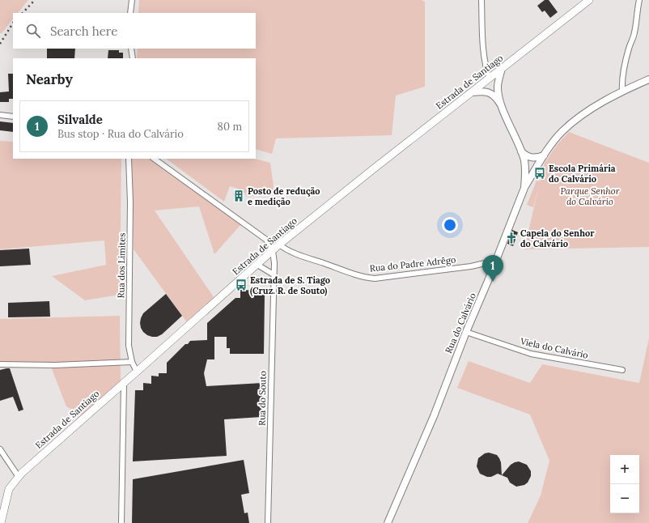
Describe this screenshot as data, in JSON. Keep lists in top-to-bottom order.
{
  "streets": {
    "main road": ["Estrada de Santiago", "Rua do Calvário"],
    "street": [
      "Rua do Padre Adrêgo",
      "Rua dos Limites",
      "Viela do Calvário",
      "Rua do Souto"
    ]
  },
  "crossings": [
    ["Estrada de Santiago", "Rua do Padre Adrêgo"],
    ["Estrada de Santiago", "Rua dos Limites"],
    ["Estrada de Santiago", "Rua do Calvário"],
    ["Estrada de Santiago", "Rua do Souto"],
    ["Rua do Padre Adrêgo", "Rua do Calvário"],
    ["Rua do Calvário", "Viela do Calvário"]
  ],
  "parks": ["Parque Senhor do Calvário"],
  "places": {
    "bus stop": ["Escola Primária do Calvário", "Estrada de S. Tiago (Cruz. R. de Souto)"],
    "building": ["Posto de redução e medição"],
    "church": ["Capela do Senhor do Calvário"]
  },
  "page": {
    "search": "Search here",
    "heading": "Nearby",
    "list": [
      {
        "mark": "1",
        "name": "Silvalde",
        "note": "Bus stop · Rua do Calvário",
        "value": "80 m"
      }
    ],
    "pins": "1",
    "map_buttons": ["+", "−"]
  }
}
